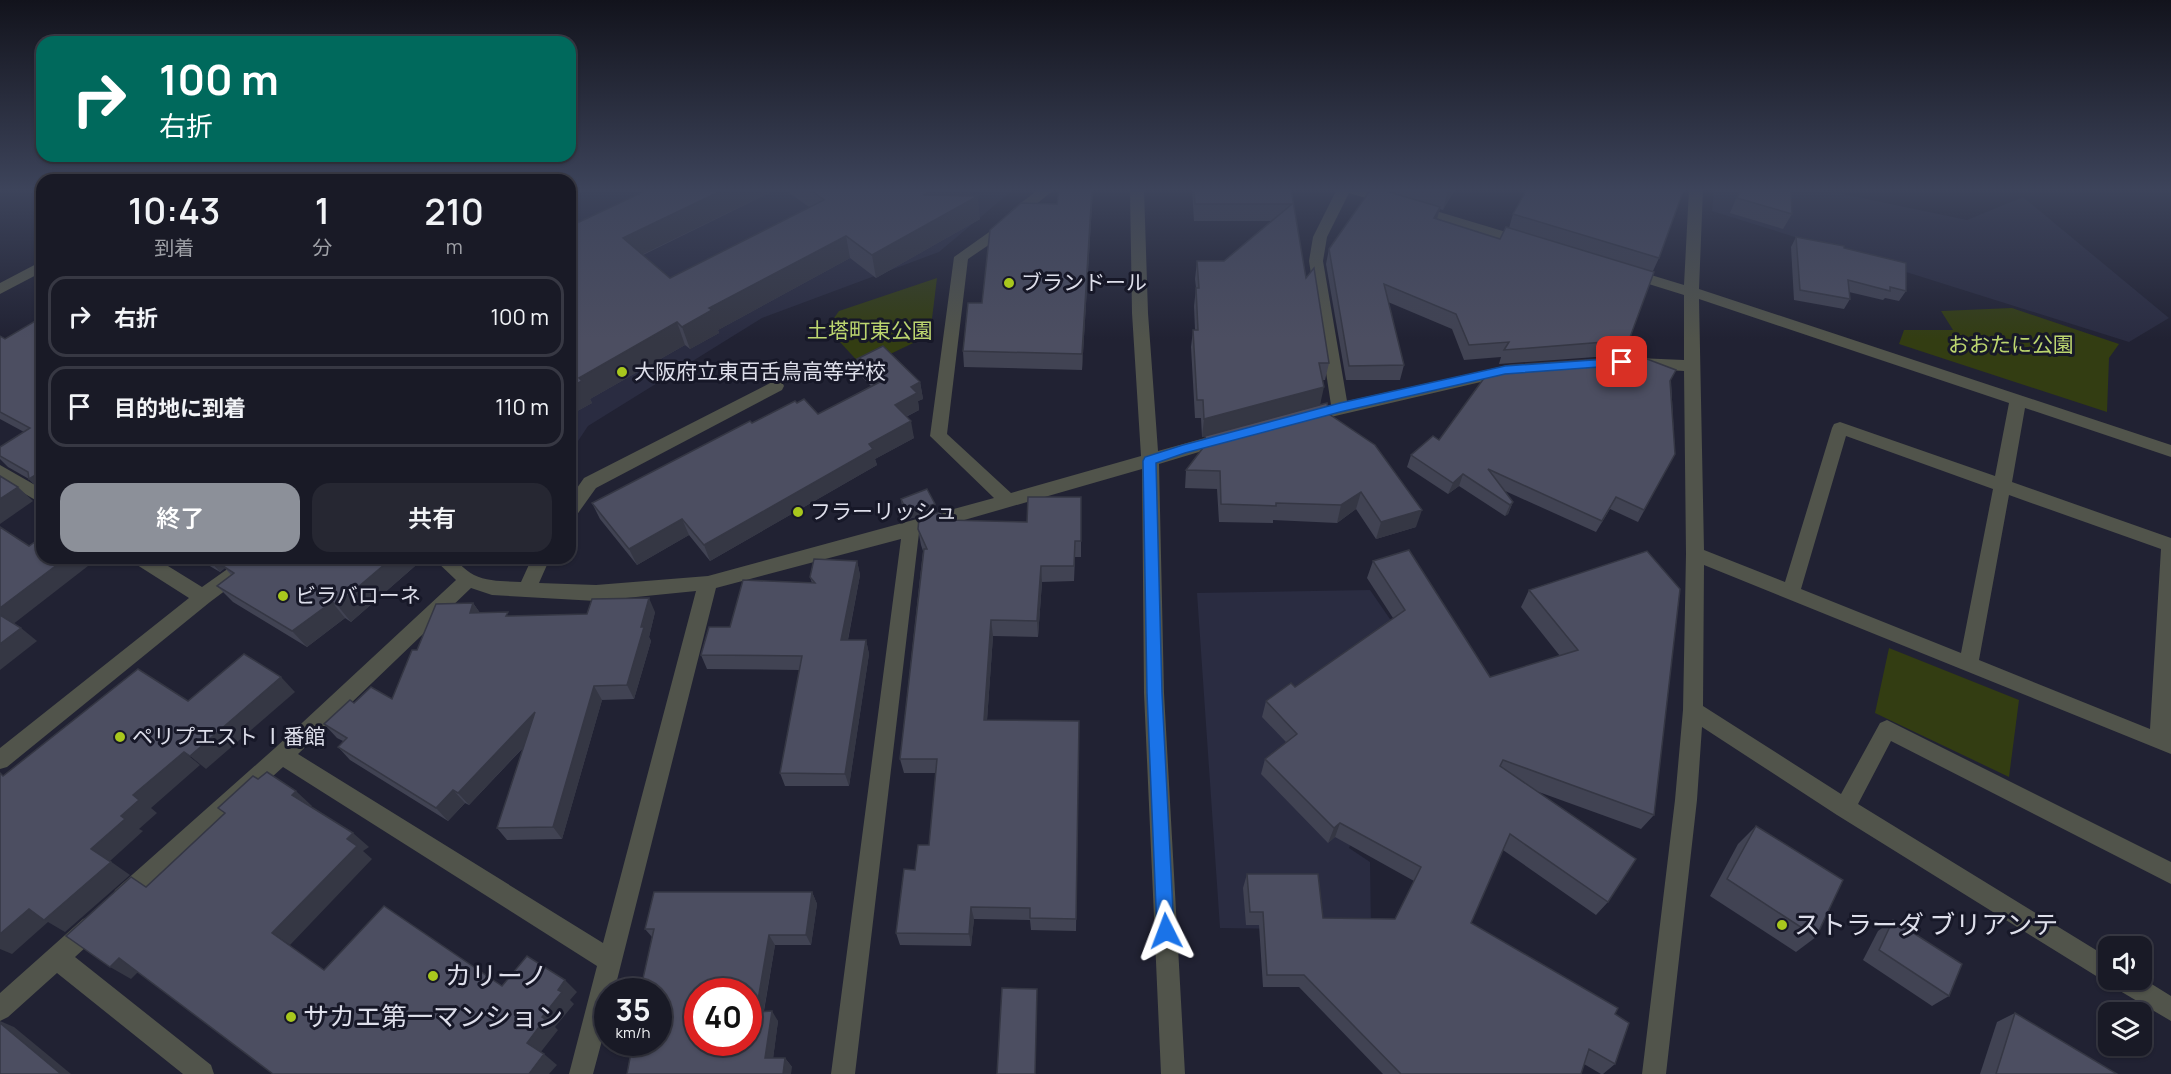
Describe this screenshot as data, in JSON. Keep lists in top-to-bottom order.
{
  "parks": ["土塔町東公園", "おおたに公園"],
  "places": [
    "ブランドール",
    "大阪府立東百舌鳥高等学校",
    "フラーリッシュ",
    "ビラバローネ",
    "ペリプエスト Ⅰ番館",
    "ストラーダ ブリアンテ",
    "カリーノ",
    "サカエ第一マンション"
  ],
  "page": {
    "turn": ["100 m", "右折"],
    "eta": [
      "10:43",
      "到着",
      "1",
      "分",
      "210",
      "m"
    ],
    "list": [
      {
        "name": "右折",
        "value": "100 m"
      },
      {
        "name": "目的地に到着",
        "value": "110 m"
      }
    ],
    "buttons": ["終了", "共有"],
    "speed": "35 km/h",
    "limit": "40"
  }
}
